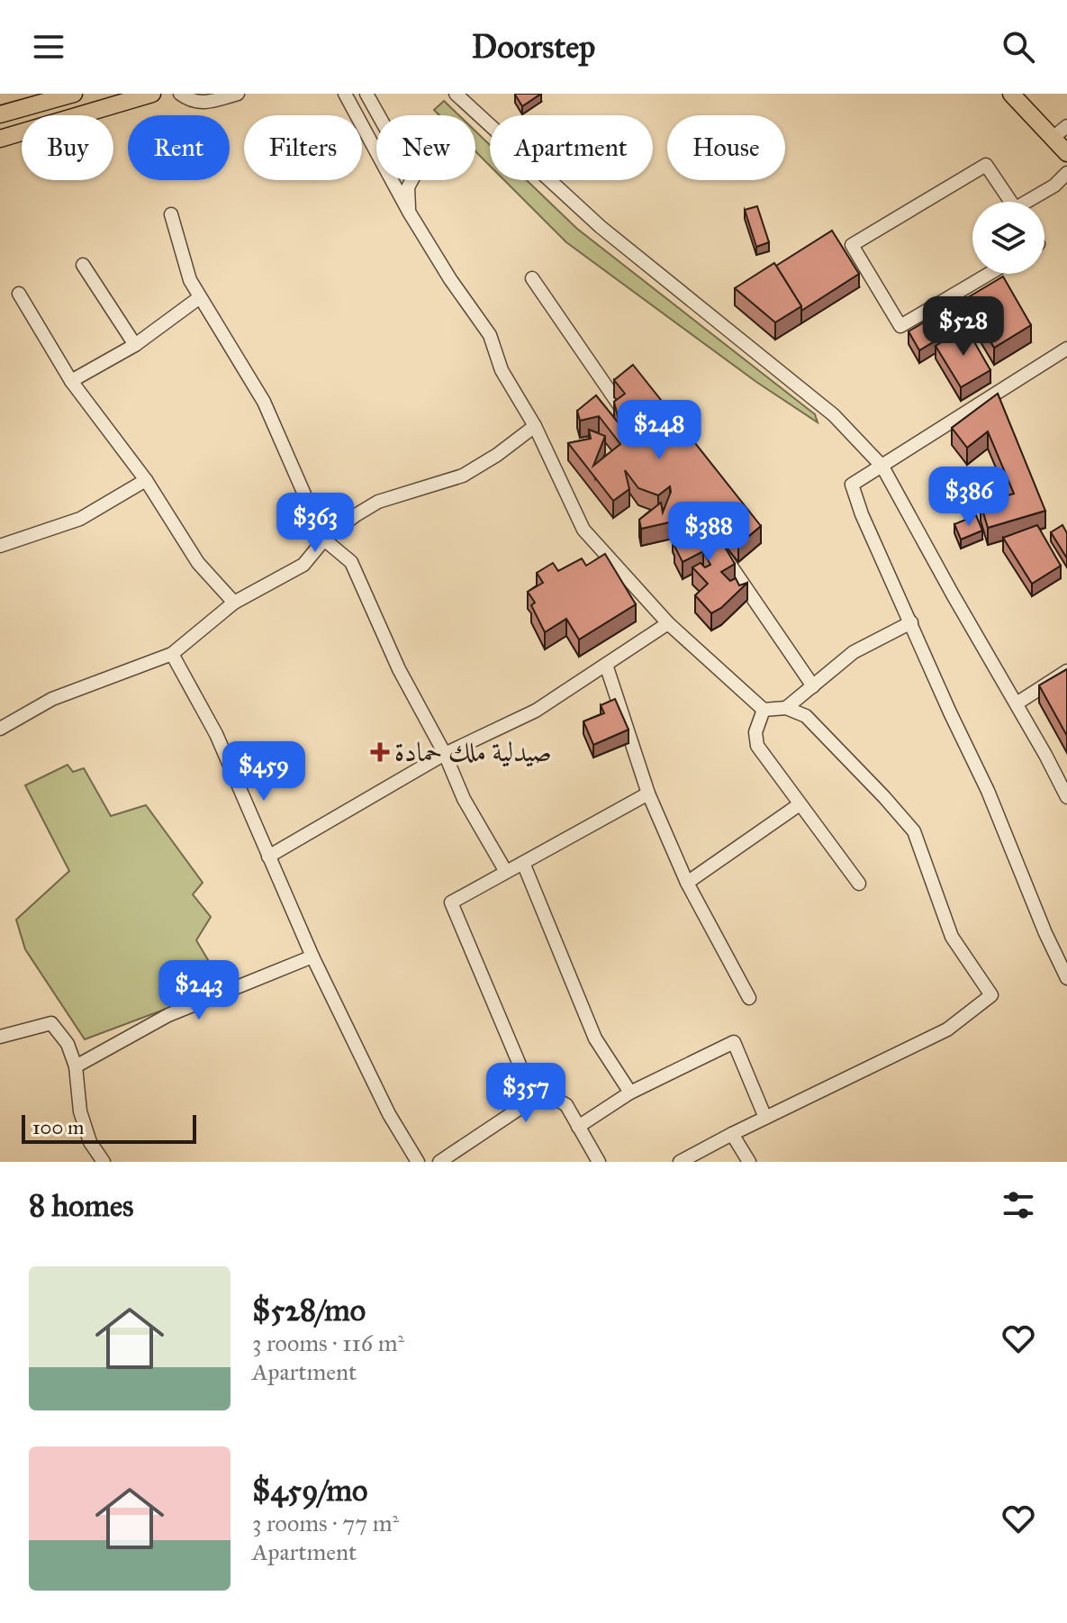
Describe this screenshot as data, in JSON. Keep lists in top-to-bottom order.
{
  "places": {
    "health": ["صيدلية ملك حمادة"]
  },
  "scale_bar": "100 m",
  "page": {
    "header": "Doorstep",
    "chip": [
      "Buy",
      "Rent",
      "Filters",
      "New",
      "Apartment",
      "House"
    ],
    "price": [
      "$528",
      "$248",
      "$386",
      "$363",
      "$388",
      "$459",
      "$243",
      "$357"
    ],
    "scale": "100 m",
    "heading": "8 homes",
    "list": [
      {
        "name": "$528/mo",
        "note": "3 rooms · 116 m² · Apartment"
      },
      {
        "name": "$459/mo",
        "note": "3 rooms · 77 m² · Apartment"
      }
    ]
  }
}
